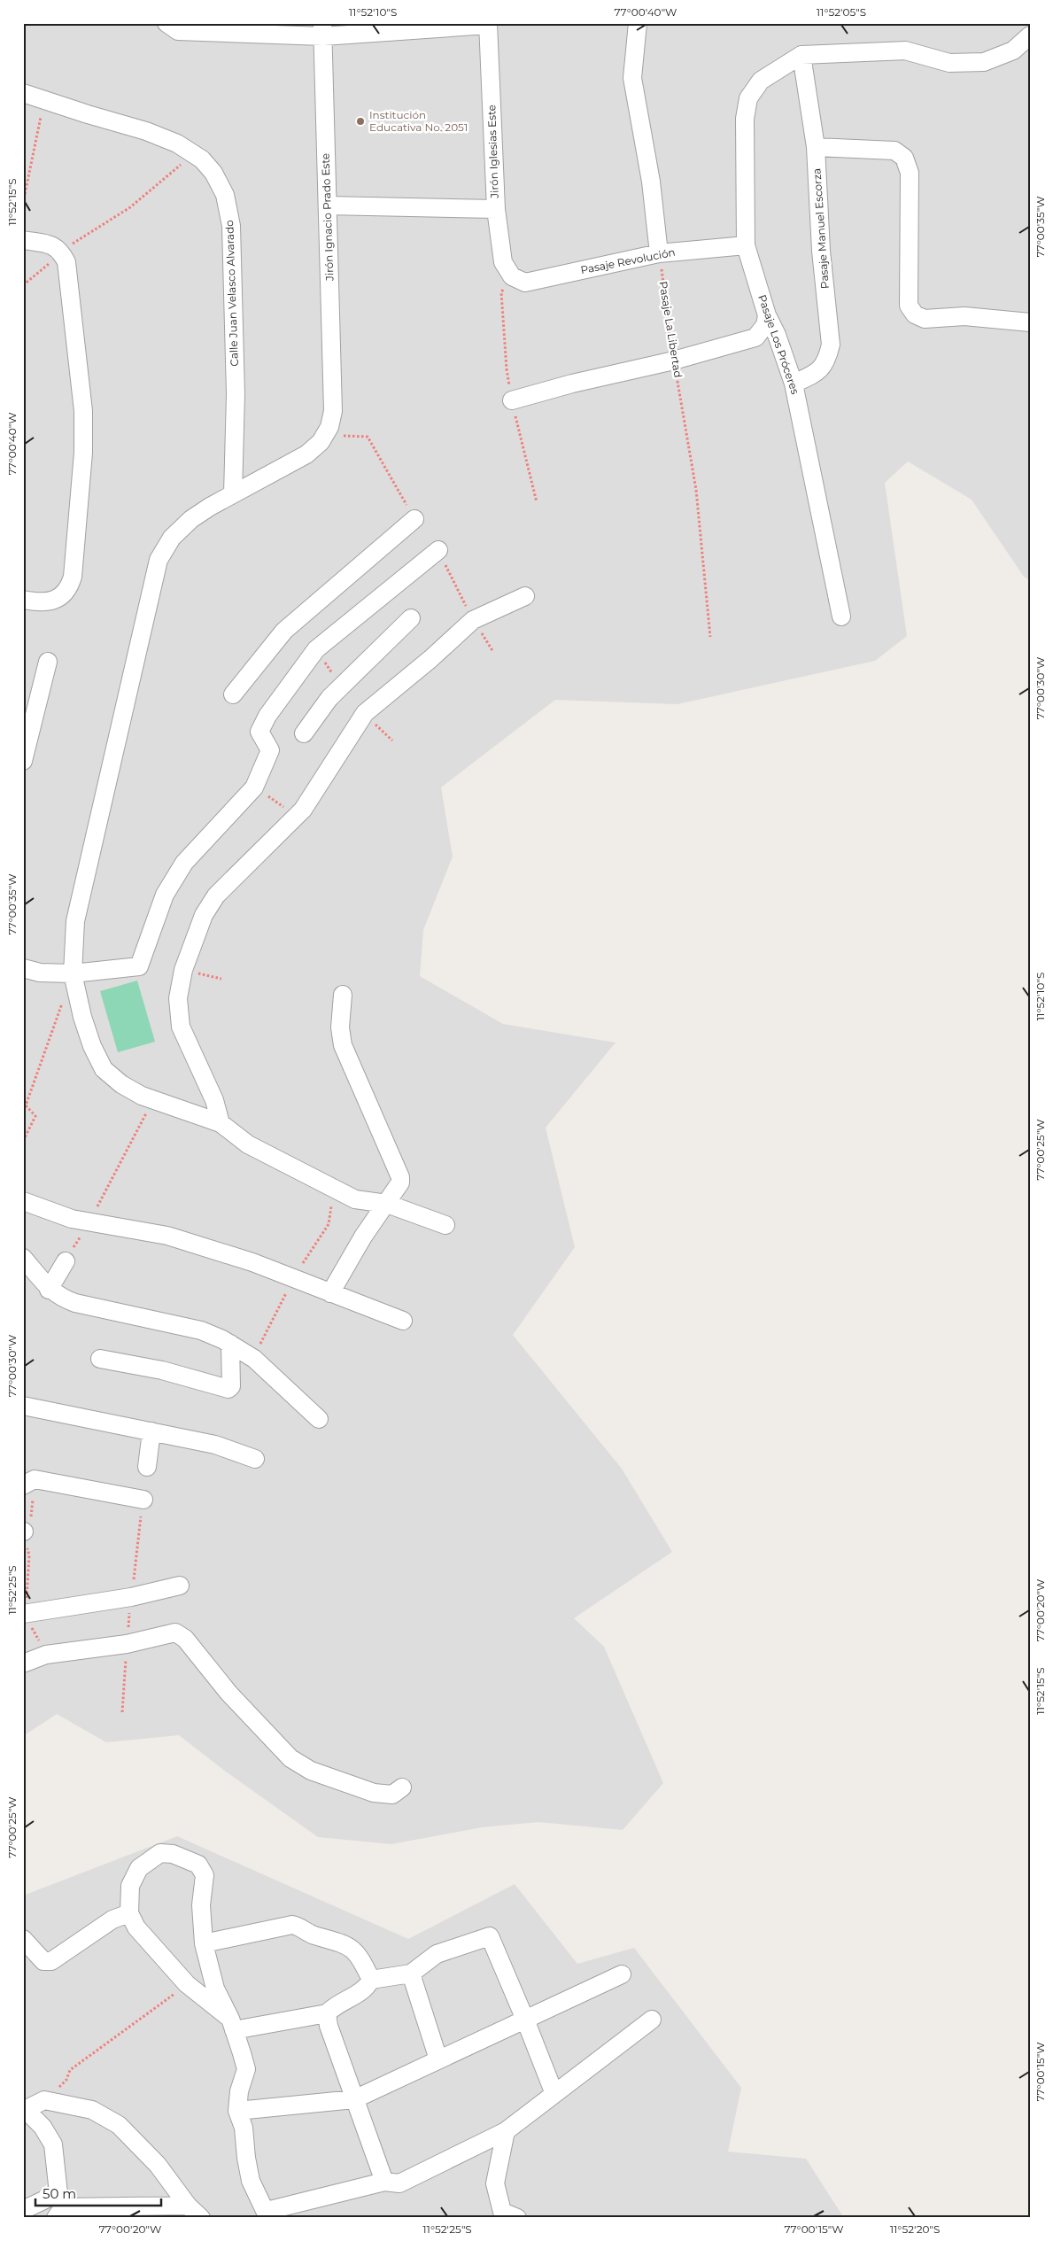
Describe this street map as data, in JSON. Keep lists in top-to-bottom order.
{
  "streets": {
    "street": [
      "Jirón Iglesias Este",
      "Jirón Ignacio Prado Este",
      "Pasaje Manuel Escorza",
      "Pasaje Revolución",
      "Calle Juan Velasco Alvarado",
      "Pasaje Los Próceres"
    ],
    "path": ["Pasaje La Libertad"]
  },
  "crossings": [
    ["Jirón Iglesias Este", "Pasaje Revolución"],
    ["Jirón Ignacio Prado Este", "Calle Juan Velasco Alvarado"],
    ["Pasaje Manuel Escorza", "Pasaje Los Próceres"],
    ["Pasaje Revolución", "Pasaje La Libertad"],
    ["Pasaje Revolución", "Pasaje Los Próceres"]
  ],
  "places": ["Institución Educativa No. 2051"],
  "scale_bar": "50 m",
  "coordinates": [
    "11°52'10\"S",
    "77°00'40\"W",
    "11°52'05\"S",
    "11°52'15\"S",
    "77°00'35\"W",
    "77°00'30\"W",
    "77°00'25\"W",
    "11°52'25\"S",
    "77°00'20\"W",
    "77°00'15\"W",
    "11°52'20\"S"
  ]
}
